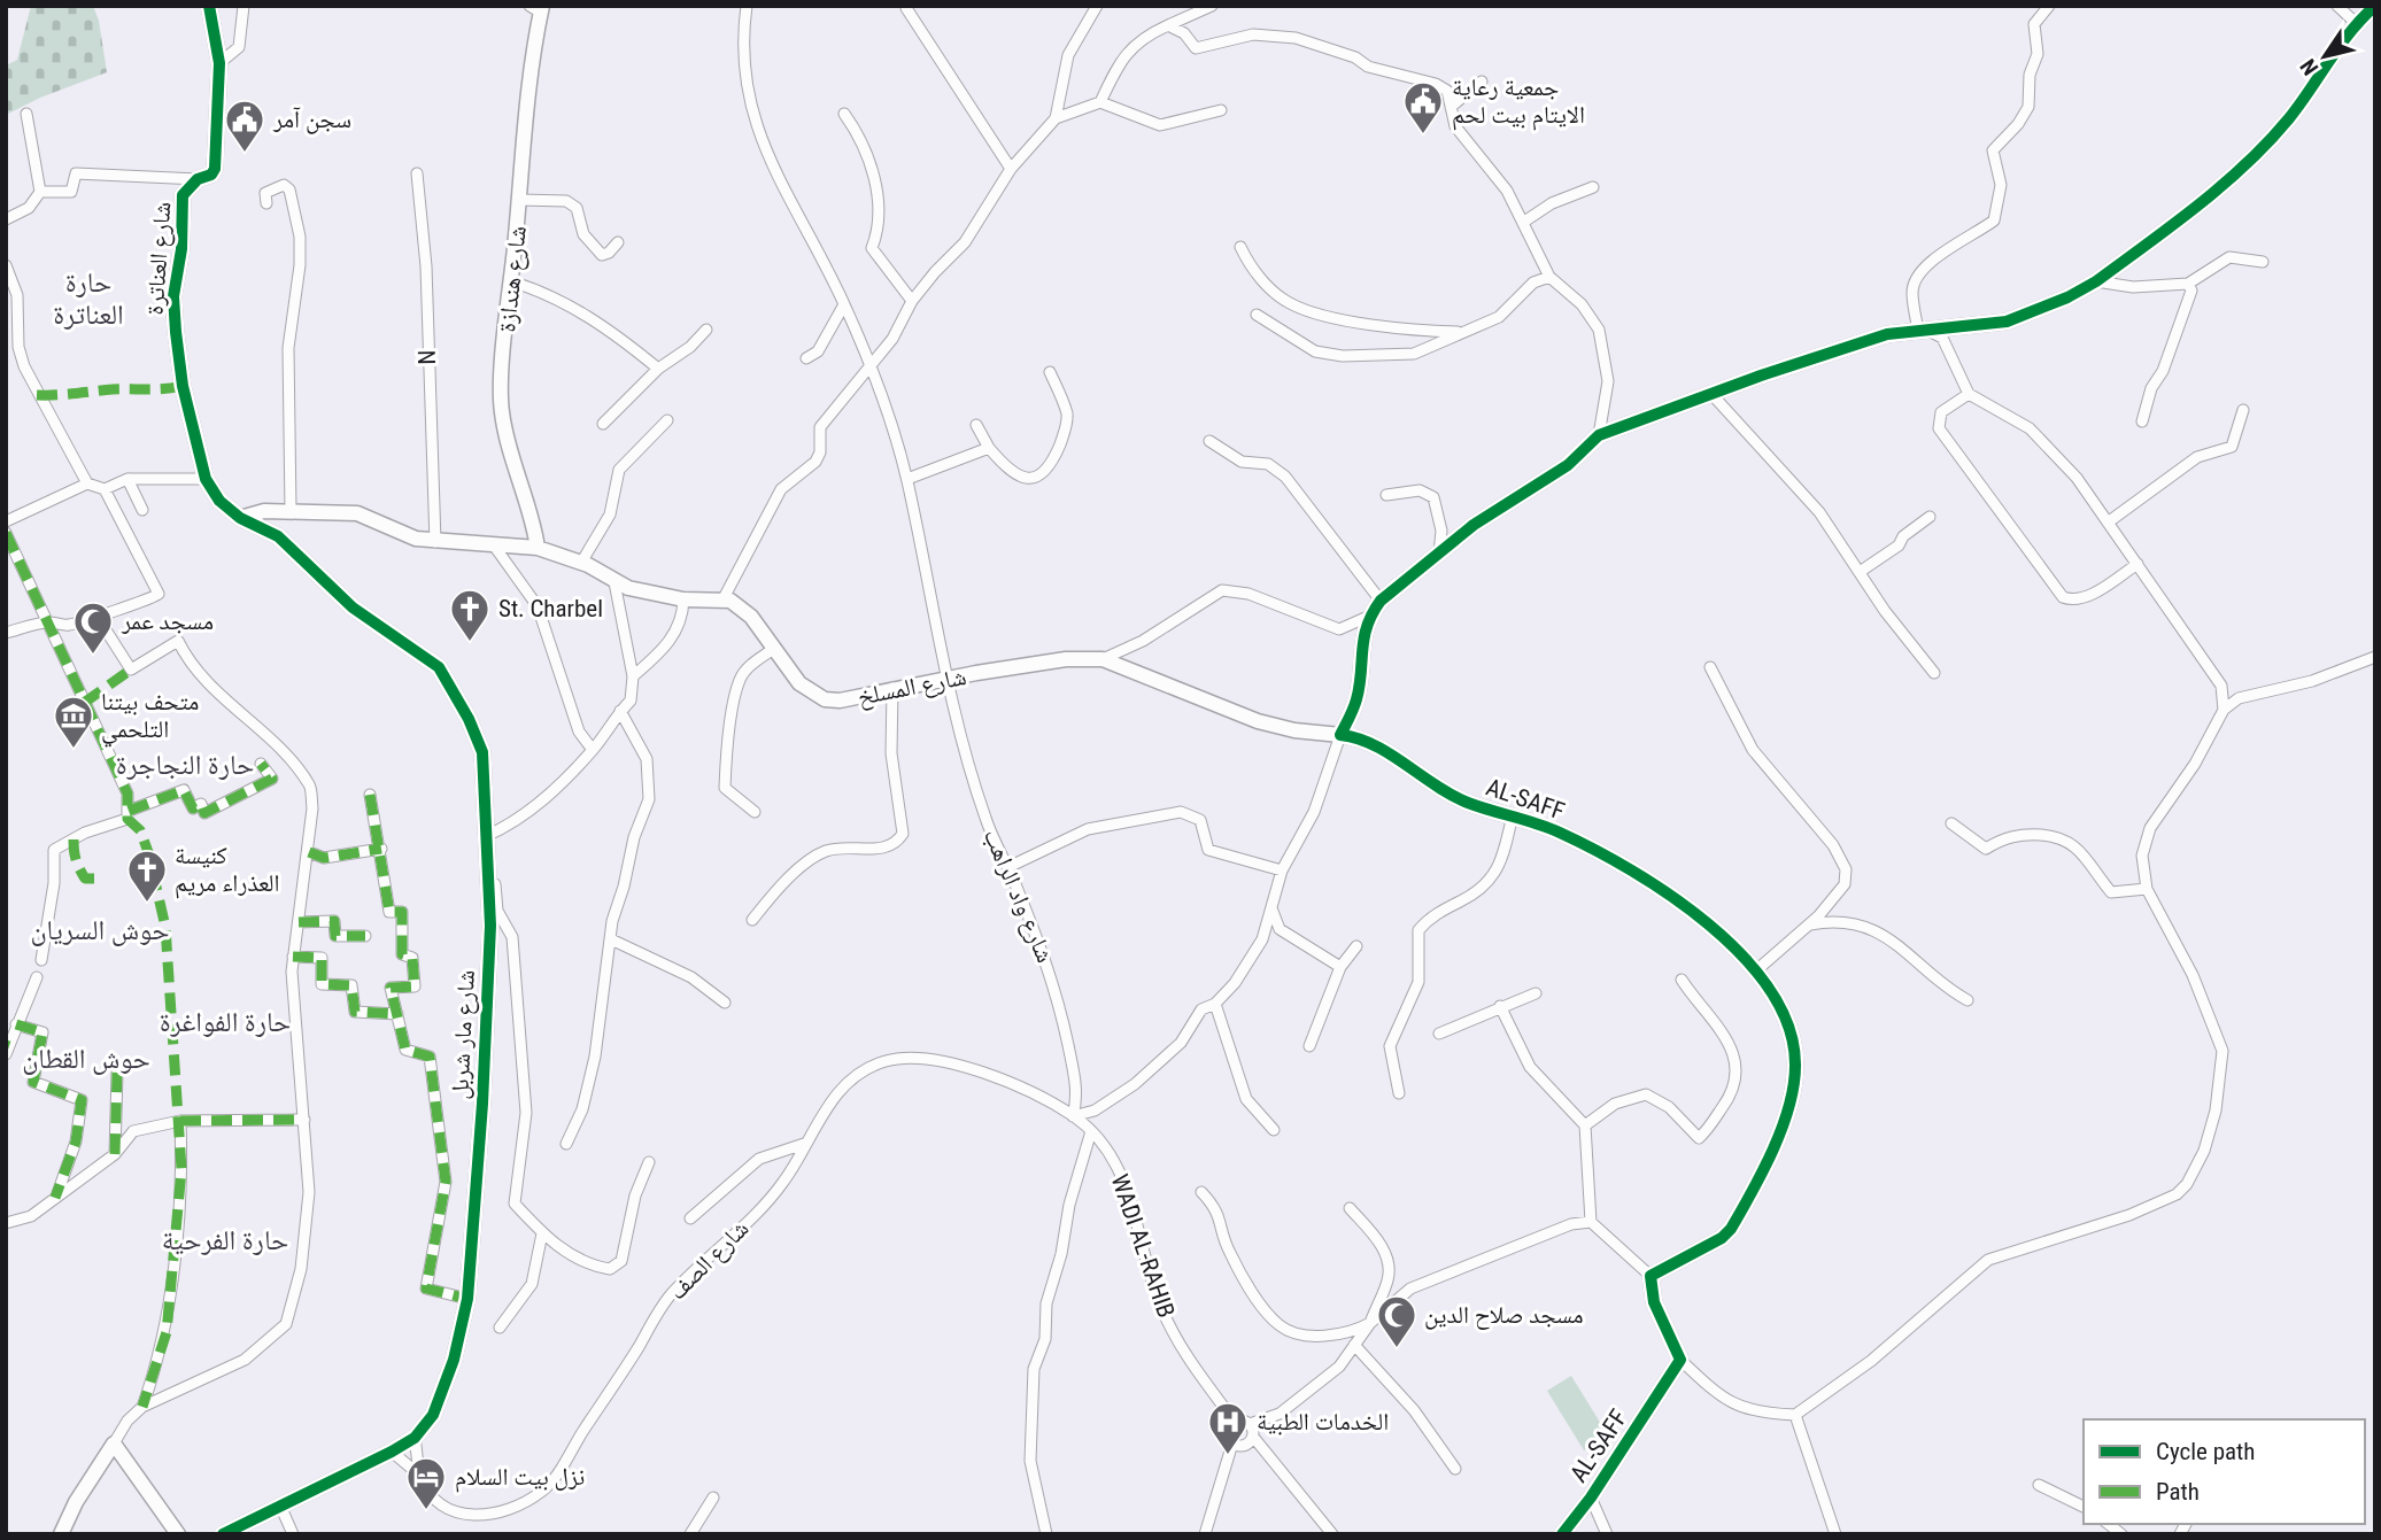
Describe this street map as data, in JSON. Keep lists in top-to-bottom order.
{
  "streets": {
    "street": [
      "شارع العناترة",
      "شارع هندازة",
      "N",
      "شارع المسلخ",
      "AL-SAFF",
      "شارع واد الراهب",
      "شارع مار شربل",
      "WADI AL-RAHIB",
      "شارع الصف"
    ]
  },
  "crossings": [
    ["شارع العناترة", "شارع مار شربل"],
    ["شارع المسلخ", "AL-SAFF"],
    ["شارع المسلخ", "شارع واد الراهب"],
    ["شارع واد الراهب", "WADI AL-RAHIB"],
    ["شارع واد الراهب", "شارع الصف"],
    ["شارع مار شربل", "شارع الصف"],
    ["WADI AL-RAHIB", "شارع الصف"]
  ],
  "districts": [
    "حارة العناترة",
    "حارة النجاجرة",
    "حوش السريان",
    "حارة الفواغرة",
    "حوش القطان",
    "حارة الفرحية"
  ],
  "places": {
    "public building": ["جمعية رعاية الايتام بيت لحم", "سجن آمر"],
    "church": ["St. Charbel", "كنيسة العذراء مريم"],
    "mosque": ["مسجد عمر", "مسجد صلاح الدين"],
    "museum": ["متحف بيتنا التلحمي"],
    "hospital": ["الخدمات الطبية"],
    "hotel": ["نزل بيت السلام"]
  },
  "legend": ["Cycle path", "Path"],
  "north": "bottom left"
}
